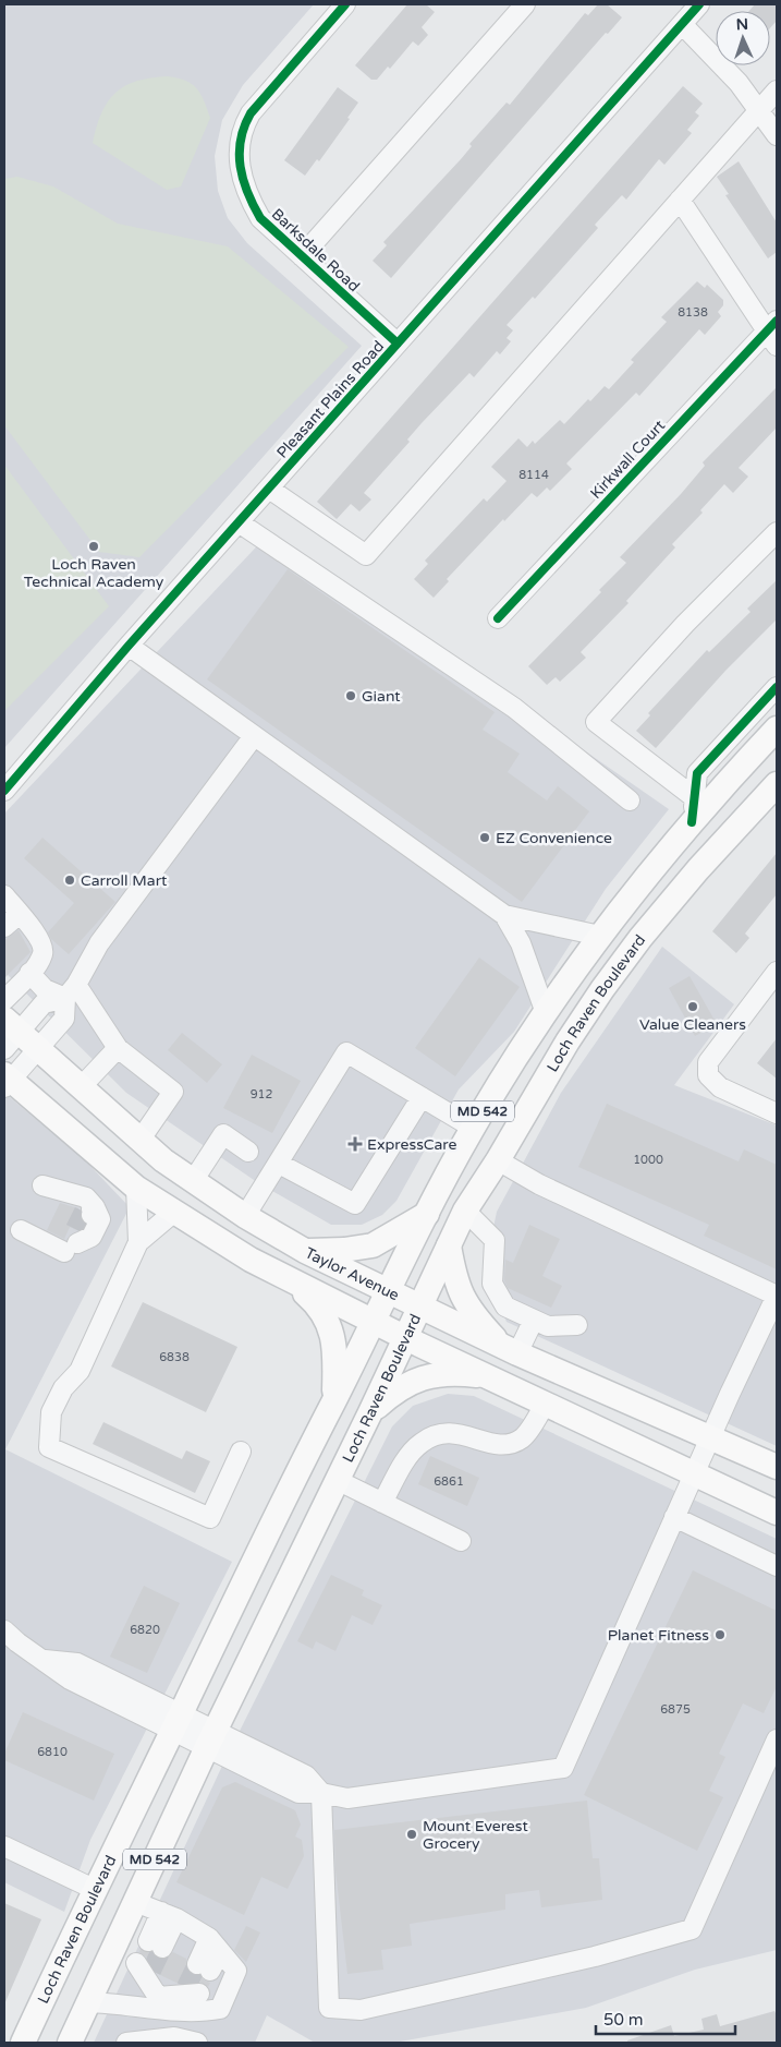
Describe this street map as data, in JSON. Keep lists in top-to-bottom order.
{
  "streets": {
    "main road": ["Loch Raven Boulevard", "MD 542", "Taylor Avenue"],
    "street": ["Barksdale Road", "Pleasant Plains Road", "Kirkwall Court"]
  },
  "crossings": [
    ["Barksdale Road", "Pleasant Plains Road"],
    ["Loch Raven Boulevard", "Taylor Avenue"]
  ],
  "places": {
    "other": [
      "Loch Raven Technical Academy",
      "Giant",
      "EZ Convenience",
      "Carroll Mart",
      "Value Cleaners",
      "Planet Fitness",
      "Mount Everest Grocery"
    ],
    "health": ["ExpressCare"]
  },
  "house_numbers": [
    "8138",
    "8114",
    "912",
    "1000",
    "6838",
    "6861",
    "6820",
    "6875",
    "6810"
  ],
  "scale_bar": "50 m",
  "north": "top"
}
